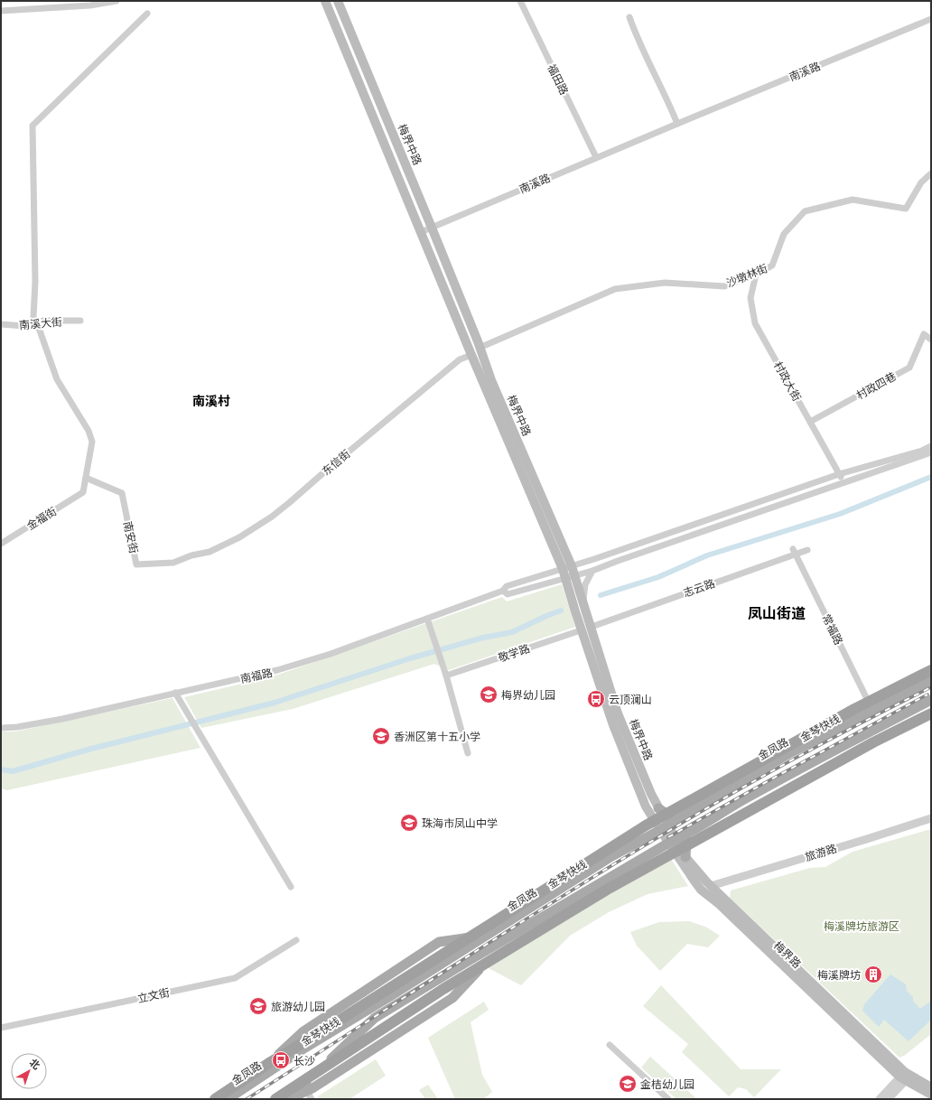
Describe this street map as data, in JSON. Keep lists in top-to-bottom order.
{
  "streets": {
    "highway": ["金琴快线"],
    "main road": ["梅界中路", "金凤路", "梅界路"],
    "street": [
      "南溪路",
      "福田路",
      "沙墩林街",
      "南溪大街",
      "村政大街",
      "村政四巷",
      "东信街",
      "金福街",
      "南安街",
      "志云路",
      "常福路",
      "敬学路",
      "南福路",
      "旅游路",
      "立文街"
    ]
  },
  "crossings": [
    ["南溪路", "福田路"],
    ["南溪路", "梅界中路"],
    ["梅界中路", "沙墩林街"],
    ["梅界中路", "东信街"],
    ["梅界中路", "志云路"],
    ["梅界中路", "敬学路"],
    ["梅界中路", "金凤路"],
    ["梅界中路", "梅界路"],
    ["沙墩林街", "村政大街"],
    ["村政大街", "村政四巷"],
    ["东信街", "南安街"],
    ["金福街", "南安街"],
    ["志云路", "常福路"],
    ["常福路", "金凤路"]
  ],
  "districts": ["南溪村", "凤山街道"],
  "parks": ["梅溪牌坊旅游区"],
  "places": {
    "school or university": [
      "梅界幼儿园",
      "香洲区第十五小学",
      "珠海市凤山中学",
      "旅游幼儿园",
      "金桔幼儿园"
    ],
    "bus stop": ["云顶澜山", "长沙"],
    "building": ["梅溪牌坊"]
  },
  "north": "top right"
}
